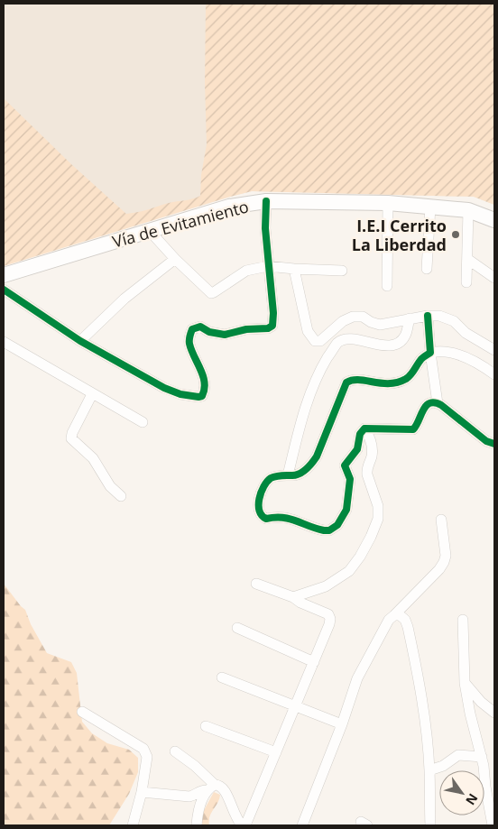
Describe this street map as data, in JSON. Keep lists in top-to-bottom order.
{
  "streets": {
    "highway": ["Vía de Evitamiento"]
  },
  "places": ["I.E.I Cerrito La Liberdad"],
  "north": "bottom right"
}
